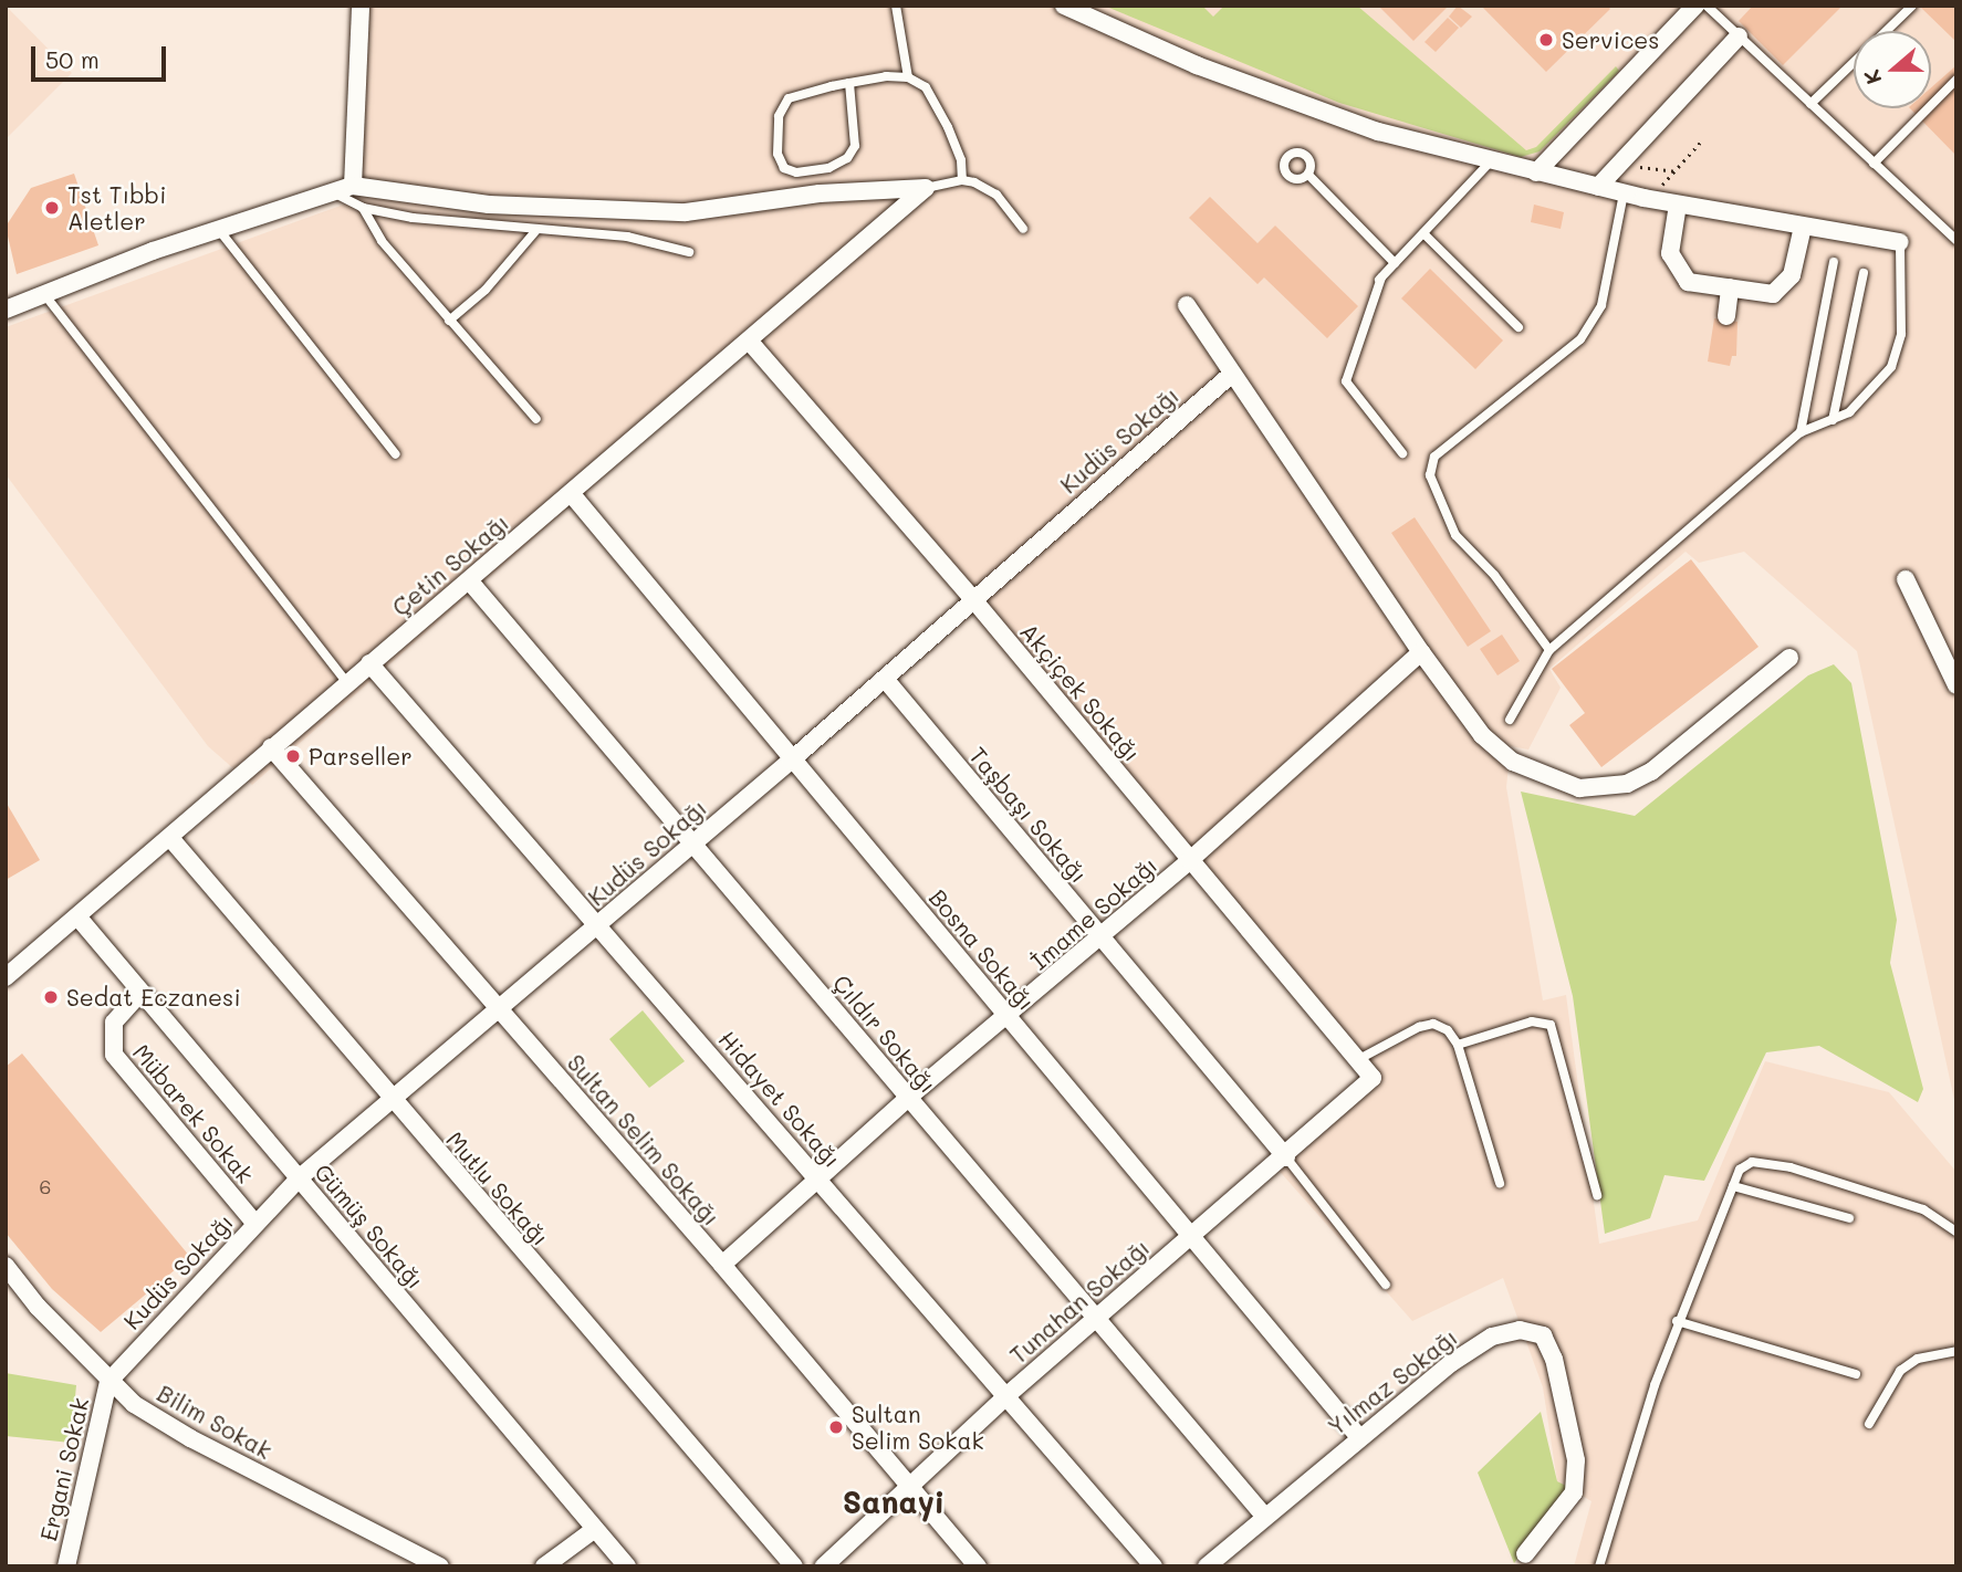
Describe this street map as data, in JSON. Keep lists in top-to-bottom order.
{
  "streets": {
    "street": [
      "Kudüs Sokağı",
      "Çetin Sokağı",
      "Akçiçek Sokağı",
      "Taşbaşı Sokağı",
      "İmame Sokağı",
      "Bosna Sokağı",
      "Çıldır Sokağı",
      "Hidayet Sokağı",
      "Mübarek Sokak",
      "Sultan Selim Sokağı",
      "Mutlu Sokağı",
      "Gümüş Sokağı",
      "Tunahan Sokağı",
      "Yılmaz Sokağı",
      "Bilim Sokak",
      "Ergani Sokak"
    ]
  },
  "crossings": [
    ["Kudüs Sokağı", "Akçiçek Sokağı"],
    ["Kudüs Sokağı", "Taşbaşı Sokağı"],
    ["Kudüs Sokağı", "Bosna Sokağı"],
    ["Kudüs Sokağı", "Çıldır Sokağı"],
    ["Kudüs Sokağı", "Hidayet Sokağı"],
    ["Kudüs Sokağı", "Mübarek Sokak"],
    ["Kudüs Sokağı", "Sultan Selim Sokağı"],
    ["Kudüs Sokağı", "Mutlu Sokağı"],
    ["Kudüs Sokağı", "Gümüş Sokağı"],
    ["Kudüs Sokağı", "Bilim Sokak"],
    ["Kudüs Sokağı", "Ergani Sokak"],
    ["Çetin Sokağı", "Akçiçek Sokağı"],
    ["Çetin Sokağı", "Bosna Sokağı"],
    ["Çetin Sokağı", "Çıldır Sokağı"],
    ["Çetin Sokağı", "Hidayet Sokağı"],
    ["Çetin Sokağı", "Sultan Selim Sokağı"],
    ["Çetin Sokağı", "Mutlu Sokağı"],
    ["Çetin Sokağı", "Gümüş Sokağı"],
    ["Akçiçek Sokağı", "İmame Sokağı"],
    ["Akçiçek Sokağı", "Tunahan Sokağı"],
    ["Taşbaşı Sokağı", "İmame Sokağı"],
    ["Taşbaşı Sokağı", "Tunahan Sokağı"],
    ["İmame Sokağı", "Bosna Sokağı"],
    ["İmame Sokağı", "Çıldır Sokağı"],
    ["İmame Sokağı", "Hidayet Sokağı"],
    ["İmame Sokağı", "Sultan Selim Sokağı"],
    ["Bosna Sokağı", "Tunahan Sokağı"],
    ["Bosna Sokağı", "Yılmaz Sokağı"],
    ["Çıldır Sokağı", "Tunahan Sokağı"],
    ["Çıldır Sokağı", "Yılmaz Sokağı"],
    ["Hidayet Sokağı", "Tunahan Sokağı"],
    ["Mübarek Sokak", "Gümüş Sokağı"],
    ["Sultan Selim Sokağı", "Tunahan Sokağı"],
    ["Bilim Sokak", "Ergani Sokak"]
  ],
  "districts": ["Sanayi"],
  "places": [
    "Services",
    "Tst Tıbbi Aletler",
    "Parseller",
    "Sedat Eczanesi",
    "Sultan Selim Sokak"
  ],
  "house_numbers": ["6"],
  "scale_bar": "50 m",
  "north": "left"
}
